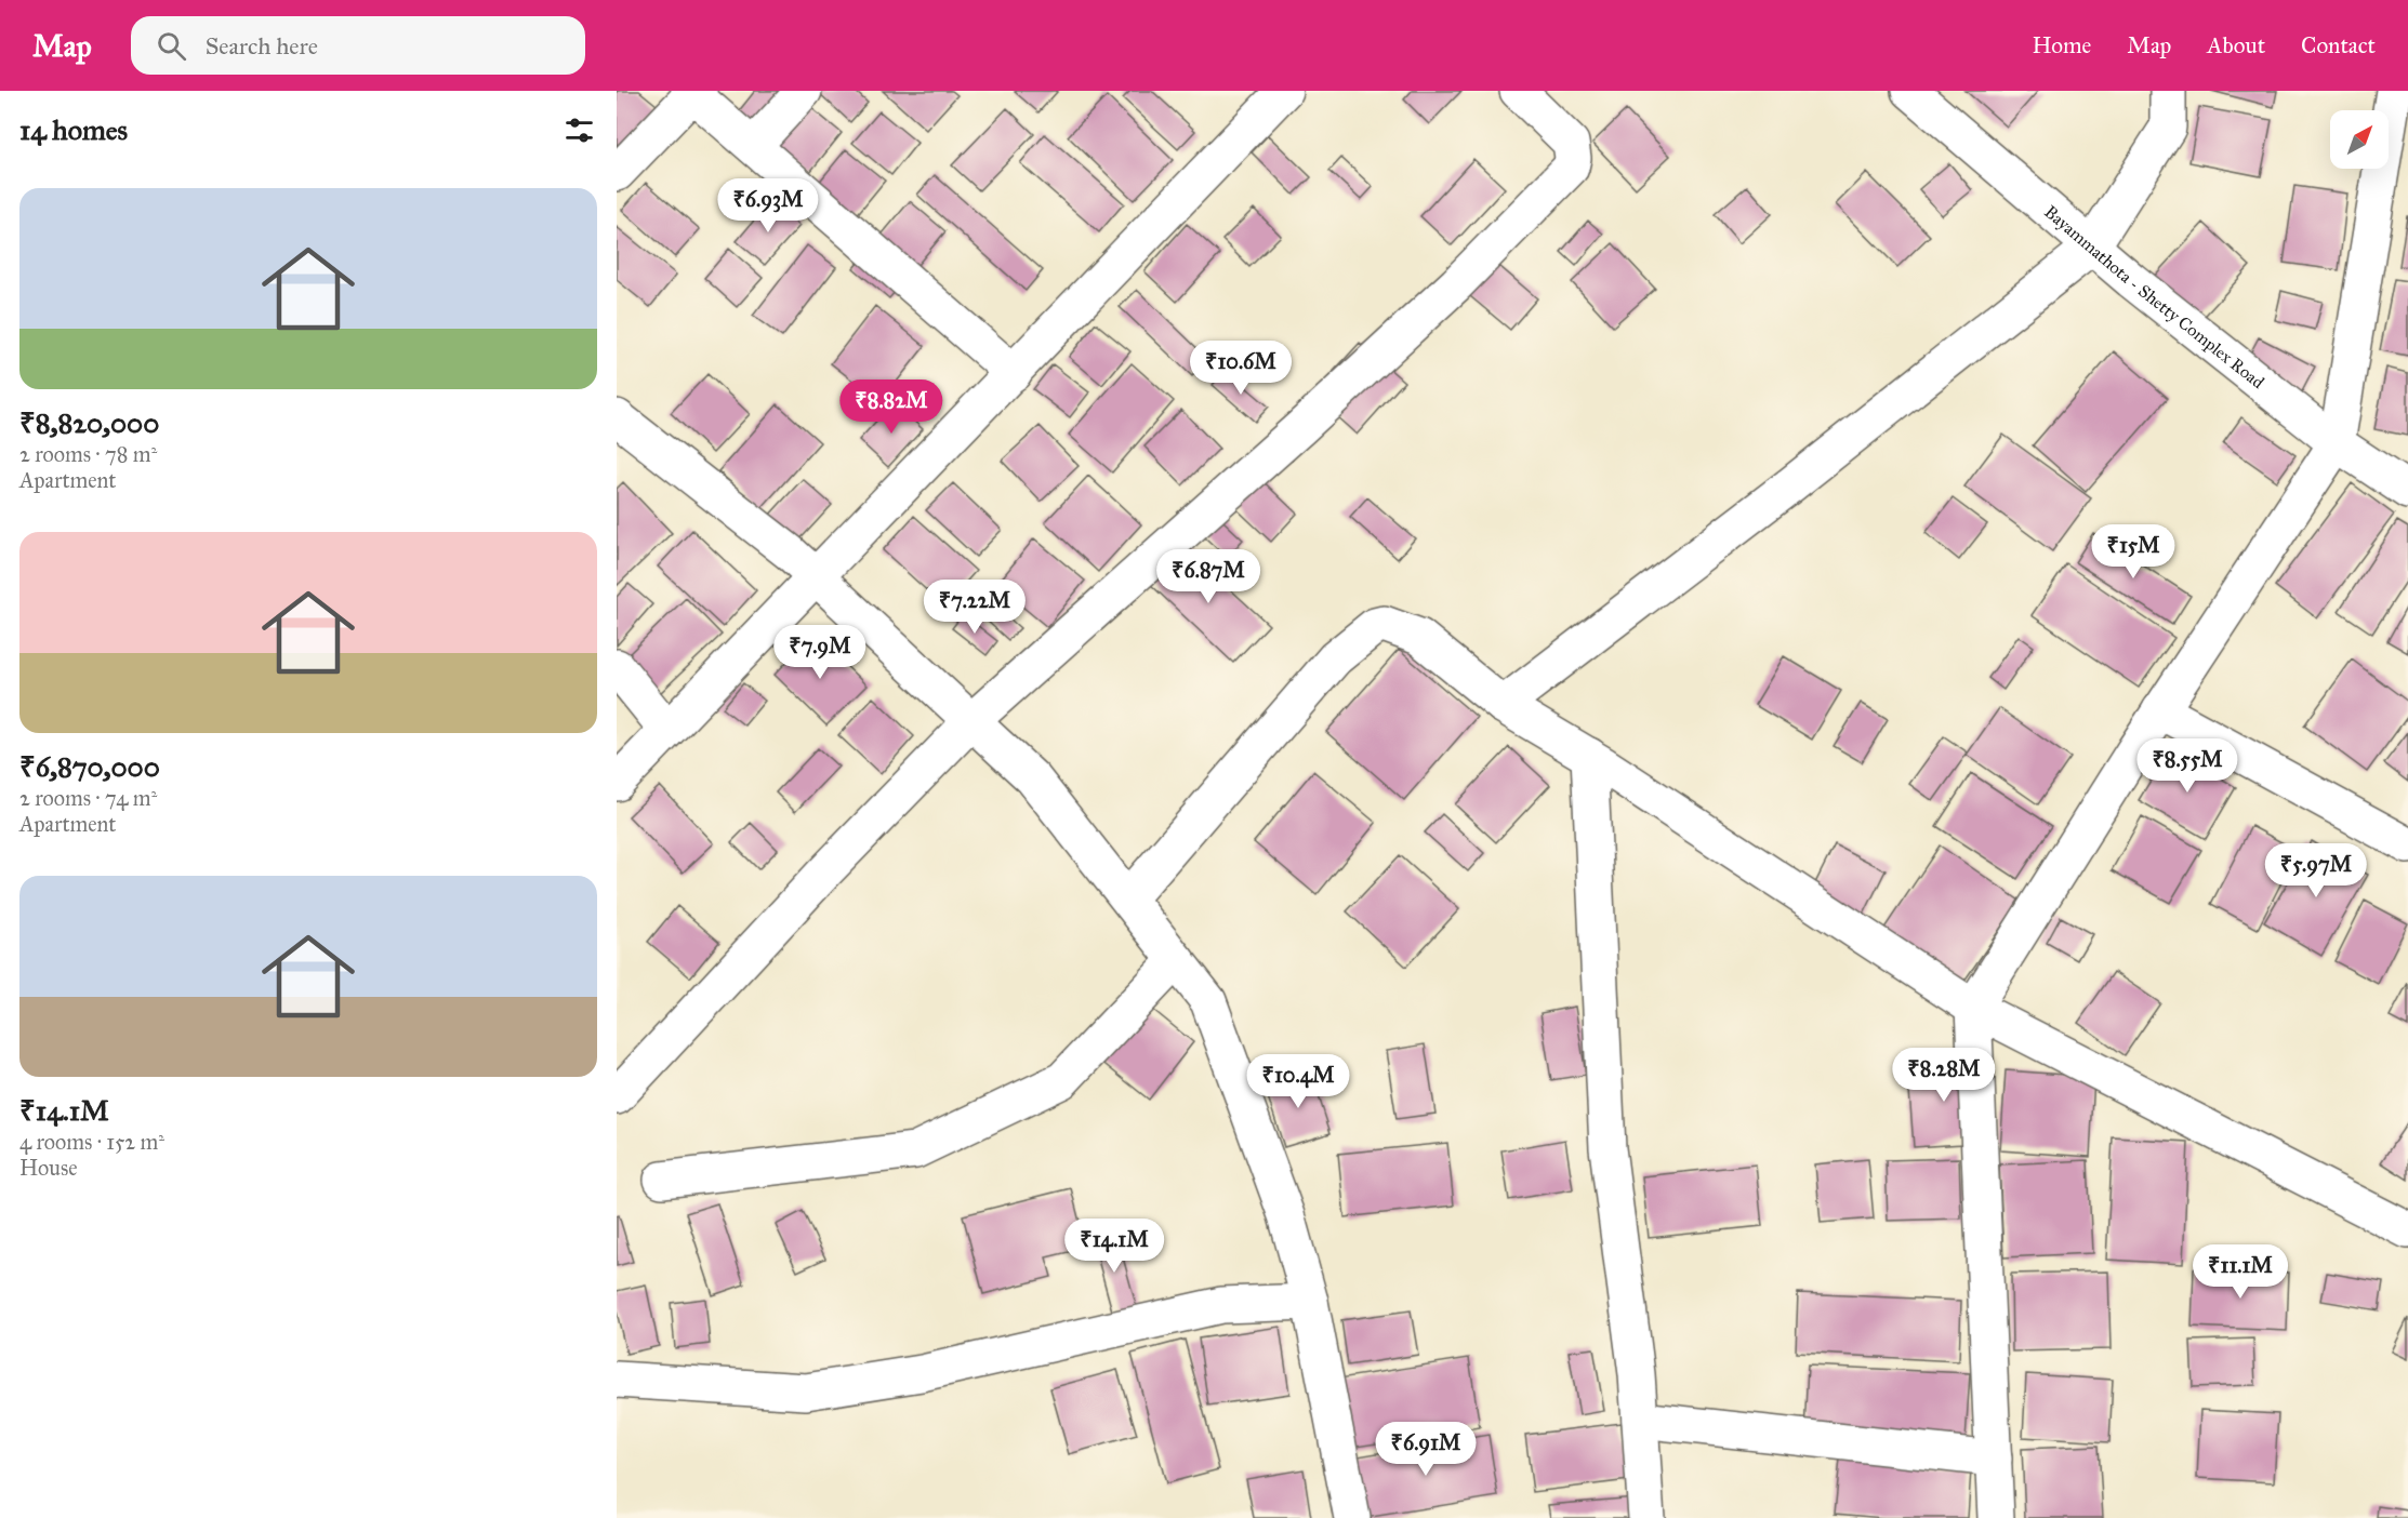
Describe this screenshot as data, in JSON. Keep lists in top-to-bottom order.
{
  "streets": {
    "street": ["Bayammathota - Shetty Complex Road"]
  },
  "north": "top right",
  "page": {
    "header": "Map",
    "search": "Search here",
    "nav": [
      "Home",
      "Map",
      "About",
      "Contact"
    ],
    "heading": "14 homes",
    "list": [
      {
        "name": "₹8,820,000",
        "note": "2 rooms · 78 m² · Apartment"
      },
      {
        "name": "₹6,870,000",
        "note": "2 rooms · 74 m² · Apartment"
      },
      {
        "name": "₹14.1M",
        "note": "4 rooms · 152 m² · House"
      }
    ],
    "price": [
      "₹6.93M",
      "₹10.6M",
      "₹8.82M",
      "₹15M",
      "₹6.87M",
      "₹7.22M",
      "₹7.9M",
      "₹8.55M",
      "₹5.97M",
      "₹8.28M",
      "₹10.4M",
      "₹14.1M",
      "₹11.1M",
      "₹6.91M"
    ]
  }
}
